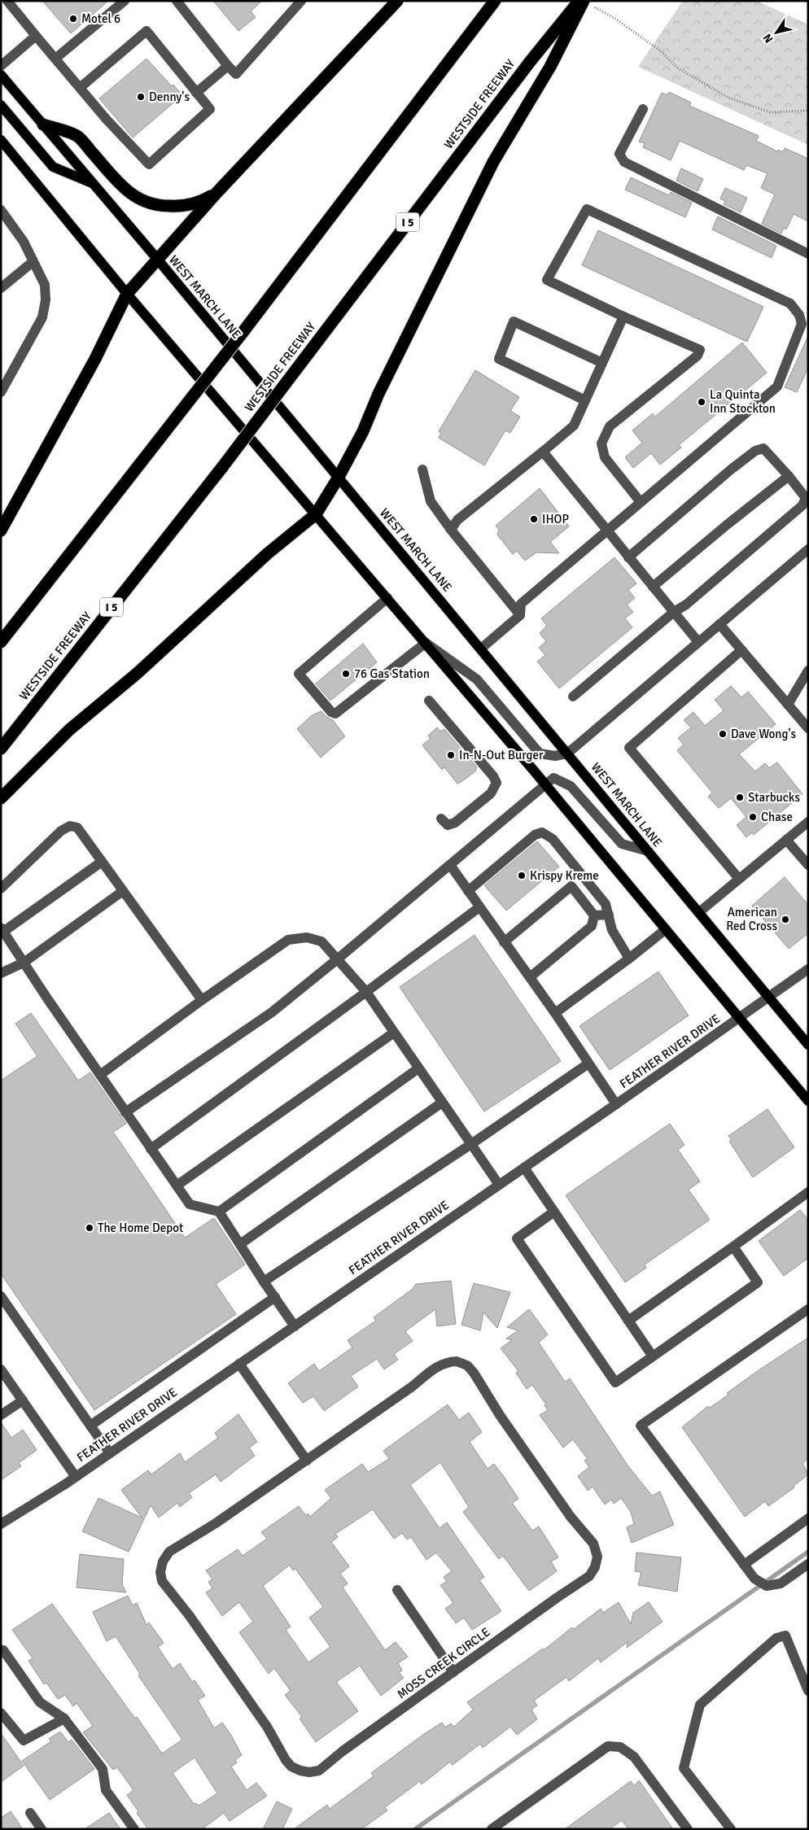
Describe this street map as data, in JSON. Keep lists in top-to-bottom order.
{
  "streets": {
    "highway": ["WESTSIDE FREEWAY", "I 5"],
    "main road": ["WEST MARCH LANE"],
    "street": ["FEATHER RIVER DRIVE", "MOSS CREEK CIRCLE"]
  },
  "crossings": [
    ["WEST MARCH LANE", "FEATHER RIVER DRIVE"]
  ],
  "places": [
    "Motel 6",
    "Denny's",
    "La Quinta Inn Stockton",
    "IHOP",
    "76 Gas Station",
    "Dave Wong's",
    "In-N-Out Burger",
    "Starbucks",
    "Chase",
    "Krispy Kreme",
    "American Red Cross",
    "The Home Depot"
  ],
  "north": "bottom left"
}
